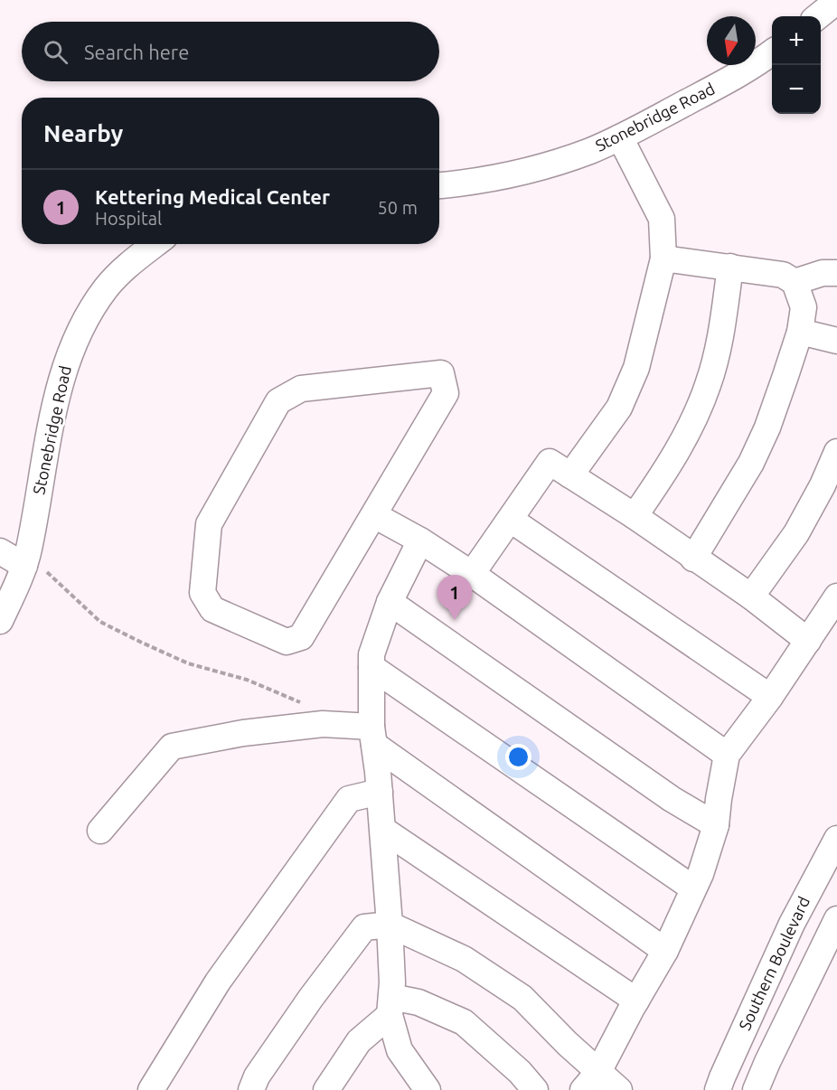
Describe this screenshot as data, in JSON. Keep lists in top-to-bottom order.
{
  "streets": {
    "street": ["Stonebridge Road", "Southern Boulevard"]
  },
  "north": "bottom",
  "page": {
    "map_buttons": ["+", "−"],
    "search": "Search here",
    "heading": "Nearby",
    "list": [
      {
        "mark": "1",
        "name": "Kettering Medical Center",
        "note": "Hospital",
        "value": "50 m"
      }
    ],
    "pins": "1"
  }
}
